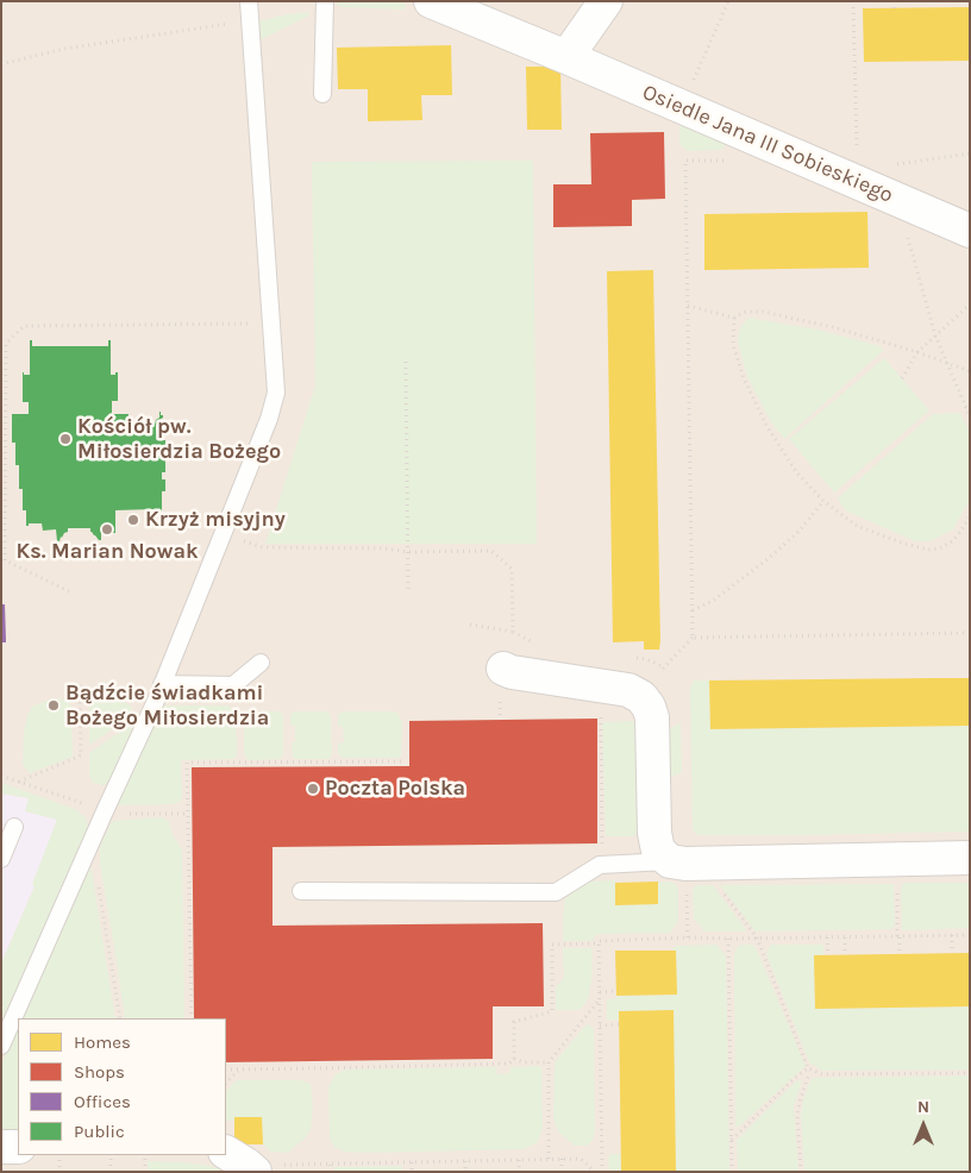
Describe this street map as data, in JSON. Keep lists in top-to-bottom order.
{
  "streets": {
    "street": ["Osiedle Jana III Sobieskiego"]
  },
  "places": [
    "Kościół pw. Miłosierdzia Bożego",
    "Krzyż misyjny",
    "Ks. Marian Nowak",
    "Bądźcie świadkami Bożego Miłosierdzia",
    "Poczta Polska"
  ],
  "legend": [
    "Homes",
    "Shops",
    "Offices",
    "Public"
  ],
  "north": "top"
}
